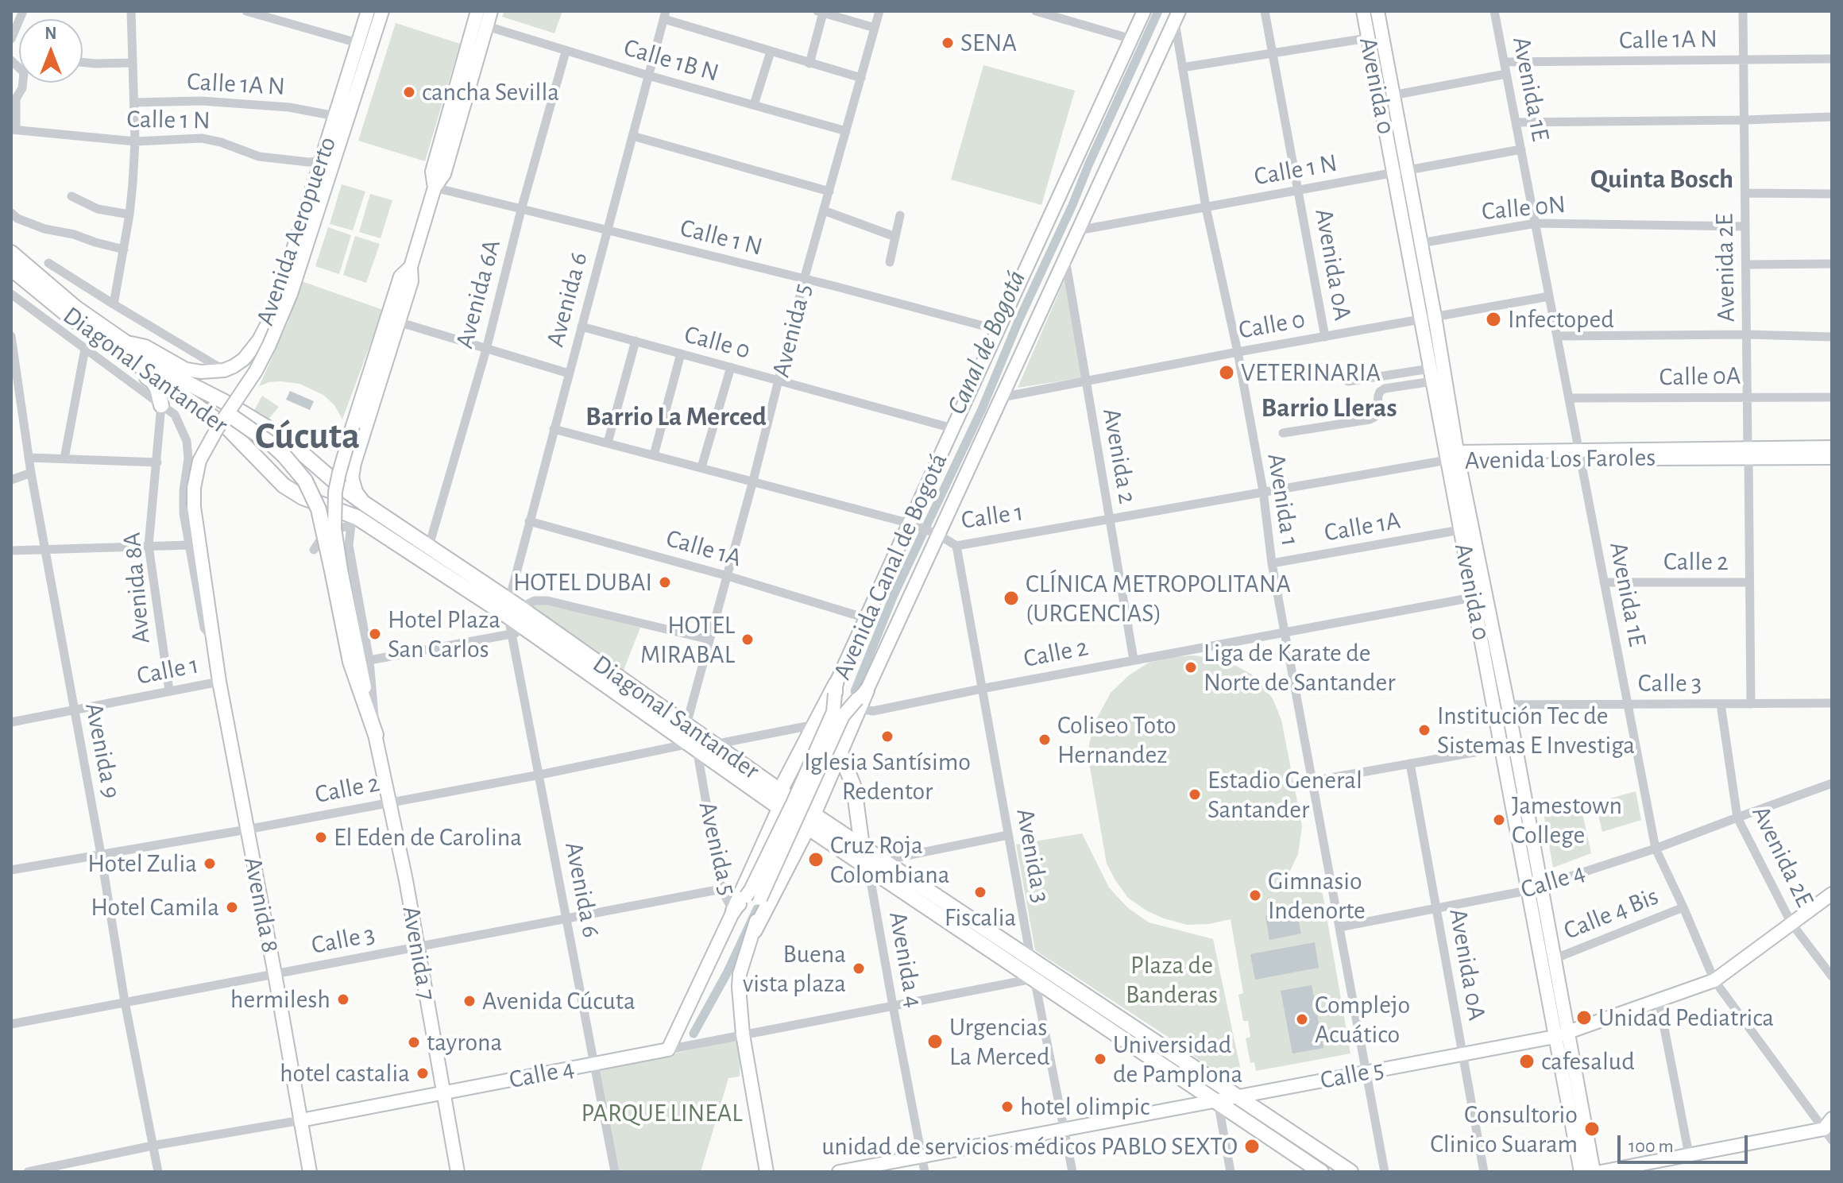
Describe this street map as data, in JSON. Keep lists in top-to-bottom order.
{
  "streets": {
    "main road": [
      "Avenida 0",
      "Avenida Aeropuerto",
      "Diagonal Santander",
      "Avenida Los Faroles",
      "Avenida Canal de Bogotá",
      "Calle 4",
      "Avenida 8",
      "Avenida 7",
      "Calle 5"
    ],
    "street": [
      "Calle 1A N",
      "Calle 1B N",
      "Avenida 1E",
      "Calle 1 N",
      "Calle 0N",
      "Avenida 0A",
      "Avenida 2E",
      "Avenida 6A",
      "Avenida 6",
      "Calle 0",
      "Avenida 5",
      "Calle 0A",
      "Avenida 2",
      "Avenida 1",
      "Calle 1",
      "Calle 1A",
      "Calle 2",
      "Avenida 8A",
      "Calle 3",
      "Avenida 9",
      "Avenida 3",
      "Calle 4 Bis",
      "Avenida 4"
    ]
  },
  "crossings": [
    ["Calle 1A N", "Avenida 1E"],
    ["Calle 1A N", "Avenida Aeropuerto"],
    ["Calle 1A N", "Avenida 2E"],
    ["Calle 1B N", "Avenida 6A"],
    ["Calle 1B N", "Avenida 6"],
    ["Calle 1B N", "Avenida 5"],
    ["Avenida 0", "Calle 1 N"],
    ["Avenida 0", "Calle 0N"],
    ["Avenida 0", "Calle 0"],
    ["Avenida 0", "Avenida Los Faroles"],
    ["Avenida 0", "Calle 1"],
    ["Avenida 0", "Calle 1A"],
    ["Avenida 0", "Calle 2"],
    ["Avenida 0", "Calle 3"],
    ["Avenida 0", "Calle 4"],
    ["Avenida 0", "Calle 4 Bis"],
    ["Avenida 0", "Calle 5"],
    ["Avenida 1E", "Calle 1 N"],
    ["Avenida 1E", "Calle 0N"],
    ["Avenida 1E", "Calle 0"],
    ["Avenida 1E", "Calle 0A"],
    ["Avenida 1E", "Avenida Los Faroles"],
    ["Avenida 1E", "Calle 2"],
    ["Avenida 1E", "Calle 3"],
    ["Avenida 1E", "Calle 4"],
    ["Avenida 1E", "Calle 4 Bis"],
    ["Avenida 1E", "Calle 5"],
    ["Calle 1 N", "Avenida Aeropuerto"],
    ["Calle 1 N", "Avenida 0A"],
    ["Calle 1 N", "Avenida 6A"],
    ["Calle 1 N", "Avenida 6"],
    ["Calle 1 N", "Avenida 5"],
    ["Calle 1 N", "Avenida 1"],
    ["Calle 1 N", "Avenida Canal de Bogotá"],
    ["Calle 0N", "Avenida 2E"],
    ["Avenida Aeropuerto", "Diagonal Santander"],
    ["Avenida Aeropuerto", "Avenida 8"],
    ["Avenida 0A", "Calle 0"],
    ["Avenida 0A", "Calle 4"],
    ["Avenida 0A", "Calle 5"],
    ["Avenida 2E", "Calle 0A"],
    ["Avenida 2E", "Avenida Los Faroles"],
    ["Avenida 2E", "Calle 2"],
    ["Avenida 2E", "Calle 3"],
    ["Avenida 2E", "Calle 4"],
    ["Avenida 2E", "Calle 5"],
    ["Avenida 6A", "Diagonal Santander"],
    ["Avenida 6", "Calle 0"],
    ["Avenida 6", "Diagonal Santander"],
    ["Avenida 6", "Calle 1"],
    ["Avenida 6", "Calle 1A"],
    ["Avenida 6", "Calle 2"],
    ["Avenida 6", "Calle 3"],
    ["Avenida 6", "Calle 4"],
    ["Calle 0", "Avenida 5"],
    ["Calle 0", "Avenida 2"],
    ["Calle 0", "Avenida 1"],
    ["Calle 0", "Avenida Canal de Bogotá"],
    ["Avenida 5", "Diagonal Santander"],
    ["Avenida 5", "Calle 1"],
    ["Avenida 5", "Calle 1A"],
    ["Avenida 5", "Calle 2"],
    ["Avenida 5", "Avenida Canal de Bogotá"],
    ["Avenida 5", "Calle 3"],
    ["Diagonal Santander", "Calle 2"],
    ["Diagonal Santander", "Avenida 3"],
    ["Diagonal Santander", "Calle 4"],
    ["Diagonal Santander", "Avenida 7"],
    ["Diagonal Santander", "Avenida 4"],
    ["Diagonal Santander", "Calle 5"],
    ["Avenida 2", "Calle 1"],
    ["Avenida 2", "Calle 2"],
    ["Avenida 2", "Avenida Canal de Bogotá"],
    ["Avenida Los Faroles", "Calle 1"],
    ["Avenida 1", "Calle 1"],
    ["Avenida 1", "Calle 1A"],
    ["Avenida 1", "Calle 2"],
    ["Avenida 1", "Avenida Canal de Bogotá"],
    ["Avenida 1", "Calle 4"],
    ["Avenida 1", "Calle 5"],
    ["Calle 1", "Avenida Canal de Bogotá"],
    ["Calle 1", "Avenida 8A"],
    ["Calle 1", "Avenida 9"],
    ["Calle 1", "Avenida 3"],
    ["Calle 1", "Avenida 8"],
    ["Calle 1A", "Avenida Canal de Bogotá"],
    ["Calle 2", "Avenida Canal de Bogotá"],
    ["Calle 2", "Avenida 9"],
    ["Calle 2", "Avenida 3"],
    ["Calle 2", "Avenida 8"],
    ["Calle 2", "Avenida 7"],
    ["Avenida Canal de Bogotá", "Calle 4"],
    ["Avenida 8A", "Avenida 8"],
    ["Calle 3", "Avenida 9"],
    ["Calle 3", "Avenida 8"],
    ["Calle 3", "Avenida 7"],
    ["Avenida 9", "Calle 4"],
    ["Avenida 3", "Calle 4"],
    ["Avenida 3", "Calle 5"],
    ["Calle 4", "Avenida 8"],
    ["Calle 4", "Avenida 7"],
    ["Calle 4", "Avenida 4"],
    ["Avenida 4", "Calle 5"]
  ],
  "districts": [
    "Quinta Bosch",
    "Barrio Lleras",
    "Barrio La Merced",
    "Cúcuta"
  ],
  "water": ["Canal de Bogotá"],
  "parks": ["Plaza de Banderas", "PARQUE LINEAL"],
  "places": [
    "SENA",
    "cancha Sevilla",
    "Infectoped",
    "VETERINARIA",
    "HOTEL DUBAI",
    "CLÍNICA METROPOLITANA (URGENCIAS)",
    "Hotel Plaza San Carlos",
    "HOTEL MIRABAL",
    "Liga de Karate de Norte de Santander",
    "Institución Tec de Sistemas E Investiga",
    "Iglesia Santísimo Redentor",
    "Coliseo Toto Hernandez",
    "Estadio General Santander",
    "Jamestown College",
    "El Eden de Carolina",
    "Cruz Roja Colombiana",
    "Hotel Zulia",
    "Fiscalia",
    "Gimnasio Indenorte",
    "Hotel Camila",
    "Buena vista plaza",
    "hermilesh",
    "Avenida Cúcuta",
    "Unidad Pediatrica",
    "Complejo Acuático",
    "Urgencias La Merced",
    "tayrona",
    "Universidad de Pamplona",
    "cafesalud",
    "hotel castalia",
    "hotel olimpic",
    "Consultorio Clinico Suaram",
    "unidad de servicios médicos PABLO SEXTO"
  ],
  "scale_bar": "100 m",
  "north": "top"
}
